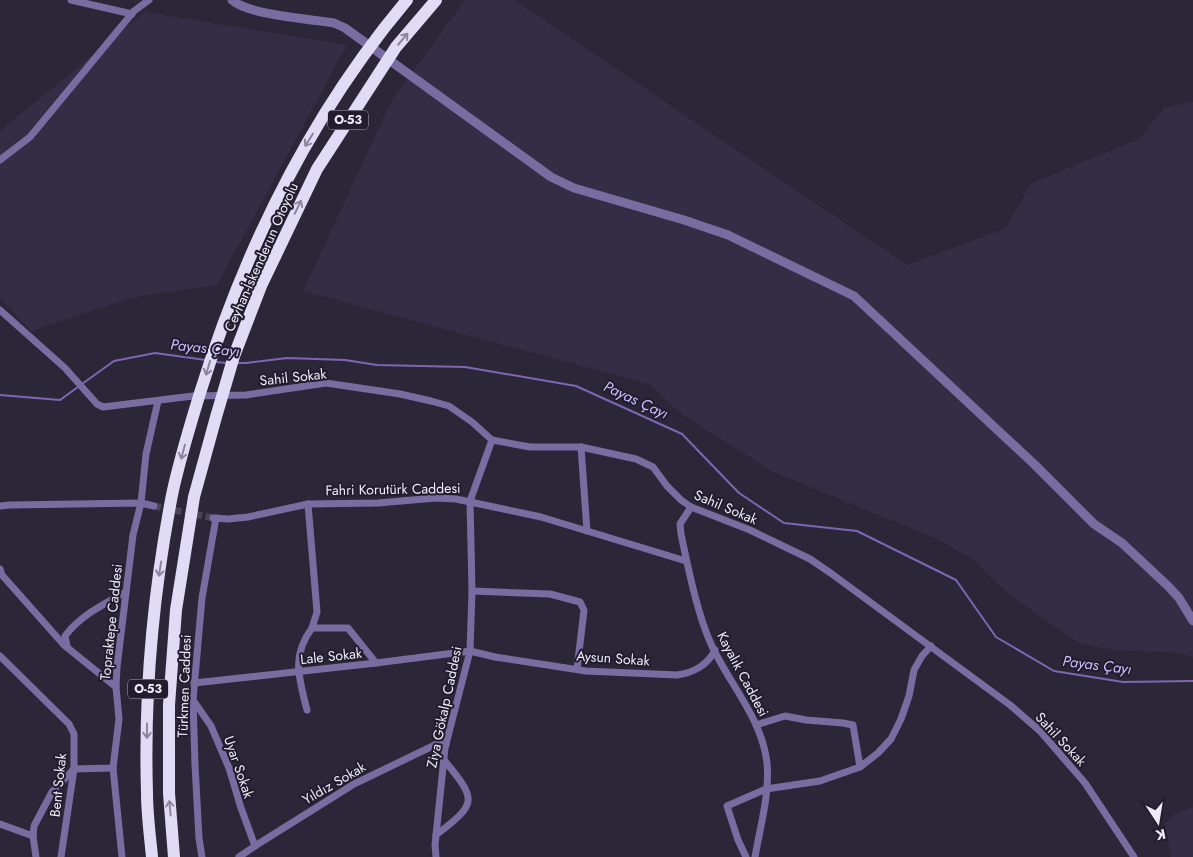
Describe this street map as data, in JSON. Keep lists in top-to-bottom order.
{
  "streets": {
    "highway": ["O-53", "Ceyhan-İskenderun Otoyolu"],
    "street": [
      "Sahil Sokak",
      "Fahri Korutürk Caddesi",
      "Topraktepe Caddesi",
      "Lale Sokak",
      "Aysun Sokak",
      "Kayalık Caddesi",
      "Türkmen Caddesi",
      "Ziya Gökalp Caddesi",
      "Uyar Sokak",
      "Yıldız Sokak",
      "Bent Sokak"
    ]
  },
  "crossings": [
    ["Sahil Sokak", "Topraktepe Caddesi"],
    ["Sahil Sokak", "Kayalık Caddesi"],
    ["Fahri Korutürk Caddesi", "Kayalık Caddesi"],
    ["Fahri Korutürk Caddesi", "Türkmen Caddesi"],
    ["Fahri Korutürk Caddesi", "Ziya Gökalp Caddesi"],
    ["Lale Sokak", "Aysun Sokak"],
    ["Lale Sokak", "Türkmen Caddesi"],
    ["Lale Sokak", "Ziya Gökalp Caddesi"],
    ["Aysun Sokak", "Kayalık Caddesi"],
    ["Aysun Sokak", "Ziya Gökalp Caddesi"],
    ["Türkmen Caddesi", "Uyar Sokak"],
    ["Ziya Gökalp Caddesi", "Yıldız Sokak"],
    ["Uyar Sokak", "Yıldız Sokak"]
  ],
  "water": ["Payas Çayı"],
  "north": "bottom"
}
